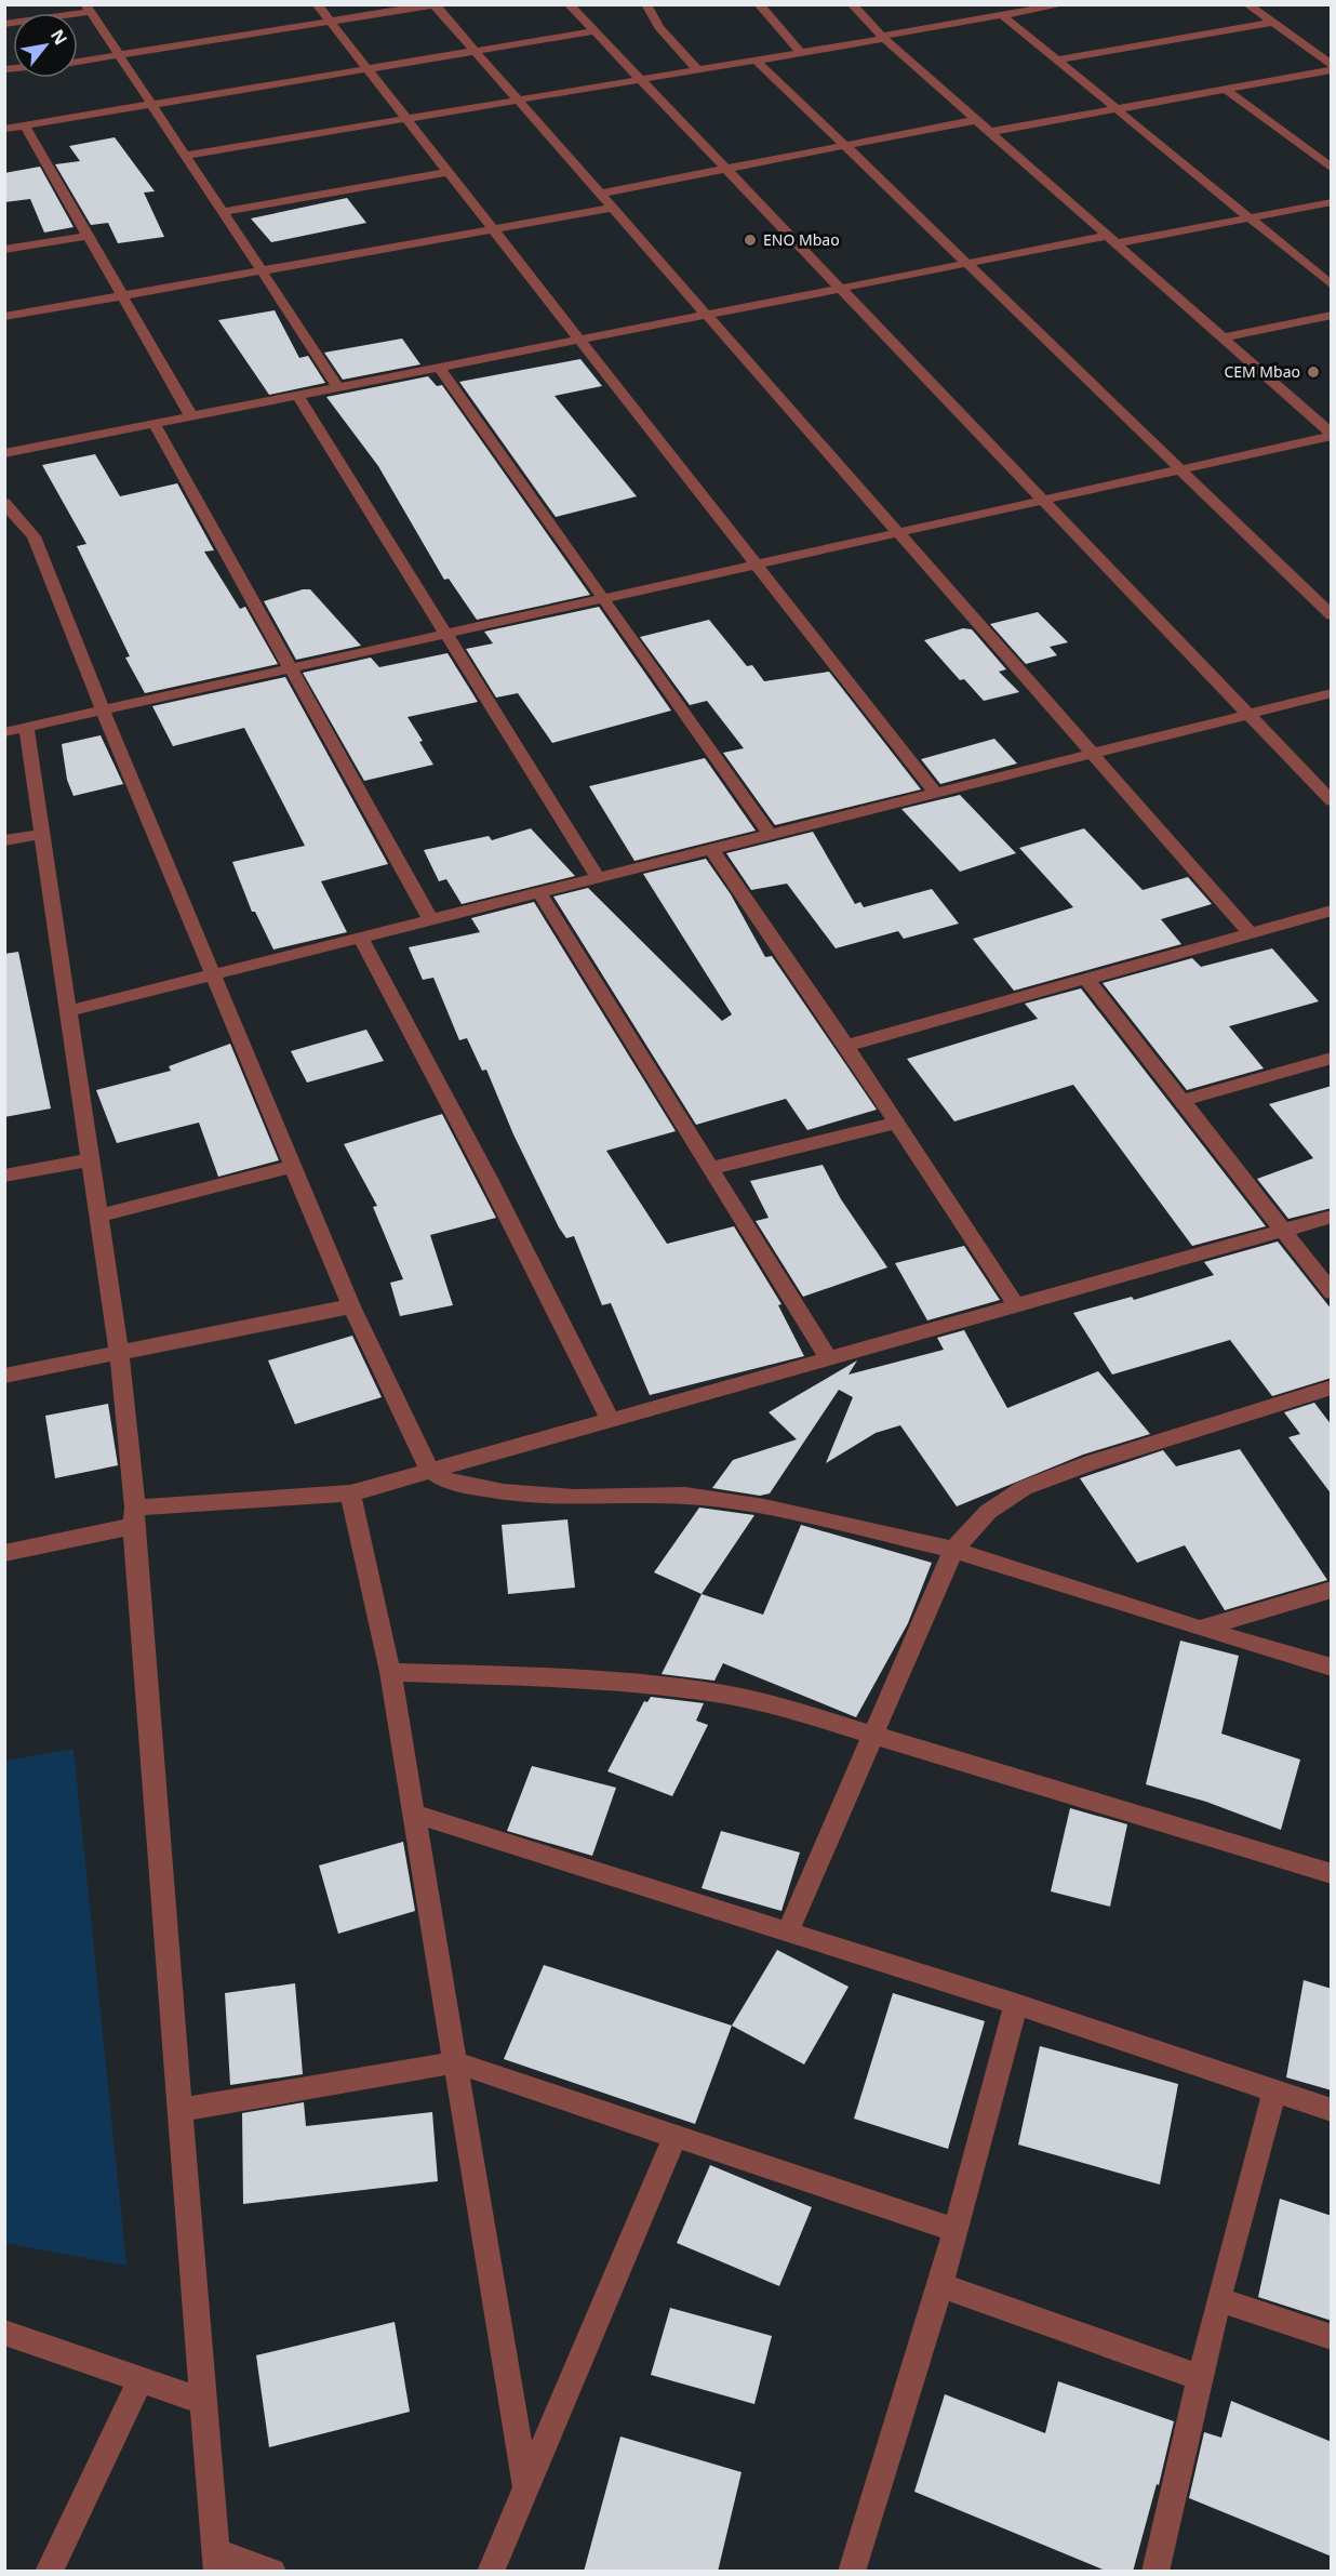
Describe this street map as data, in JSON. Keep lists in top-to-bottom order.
{
  "places": ["ENO Mbao", "CEM Mbao"],
  "north": "top right"
}
